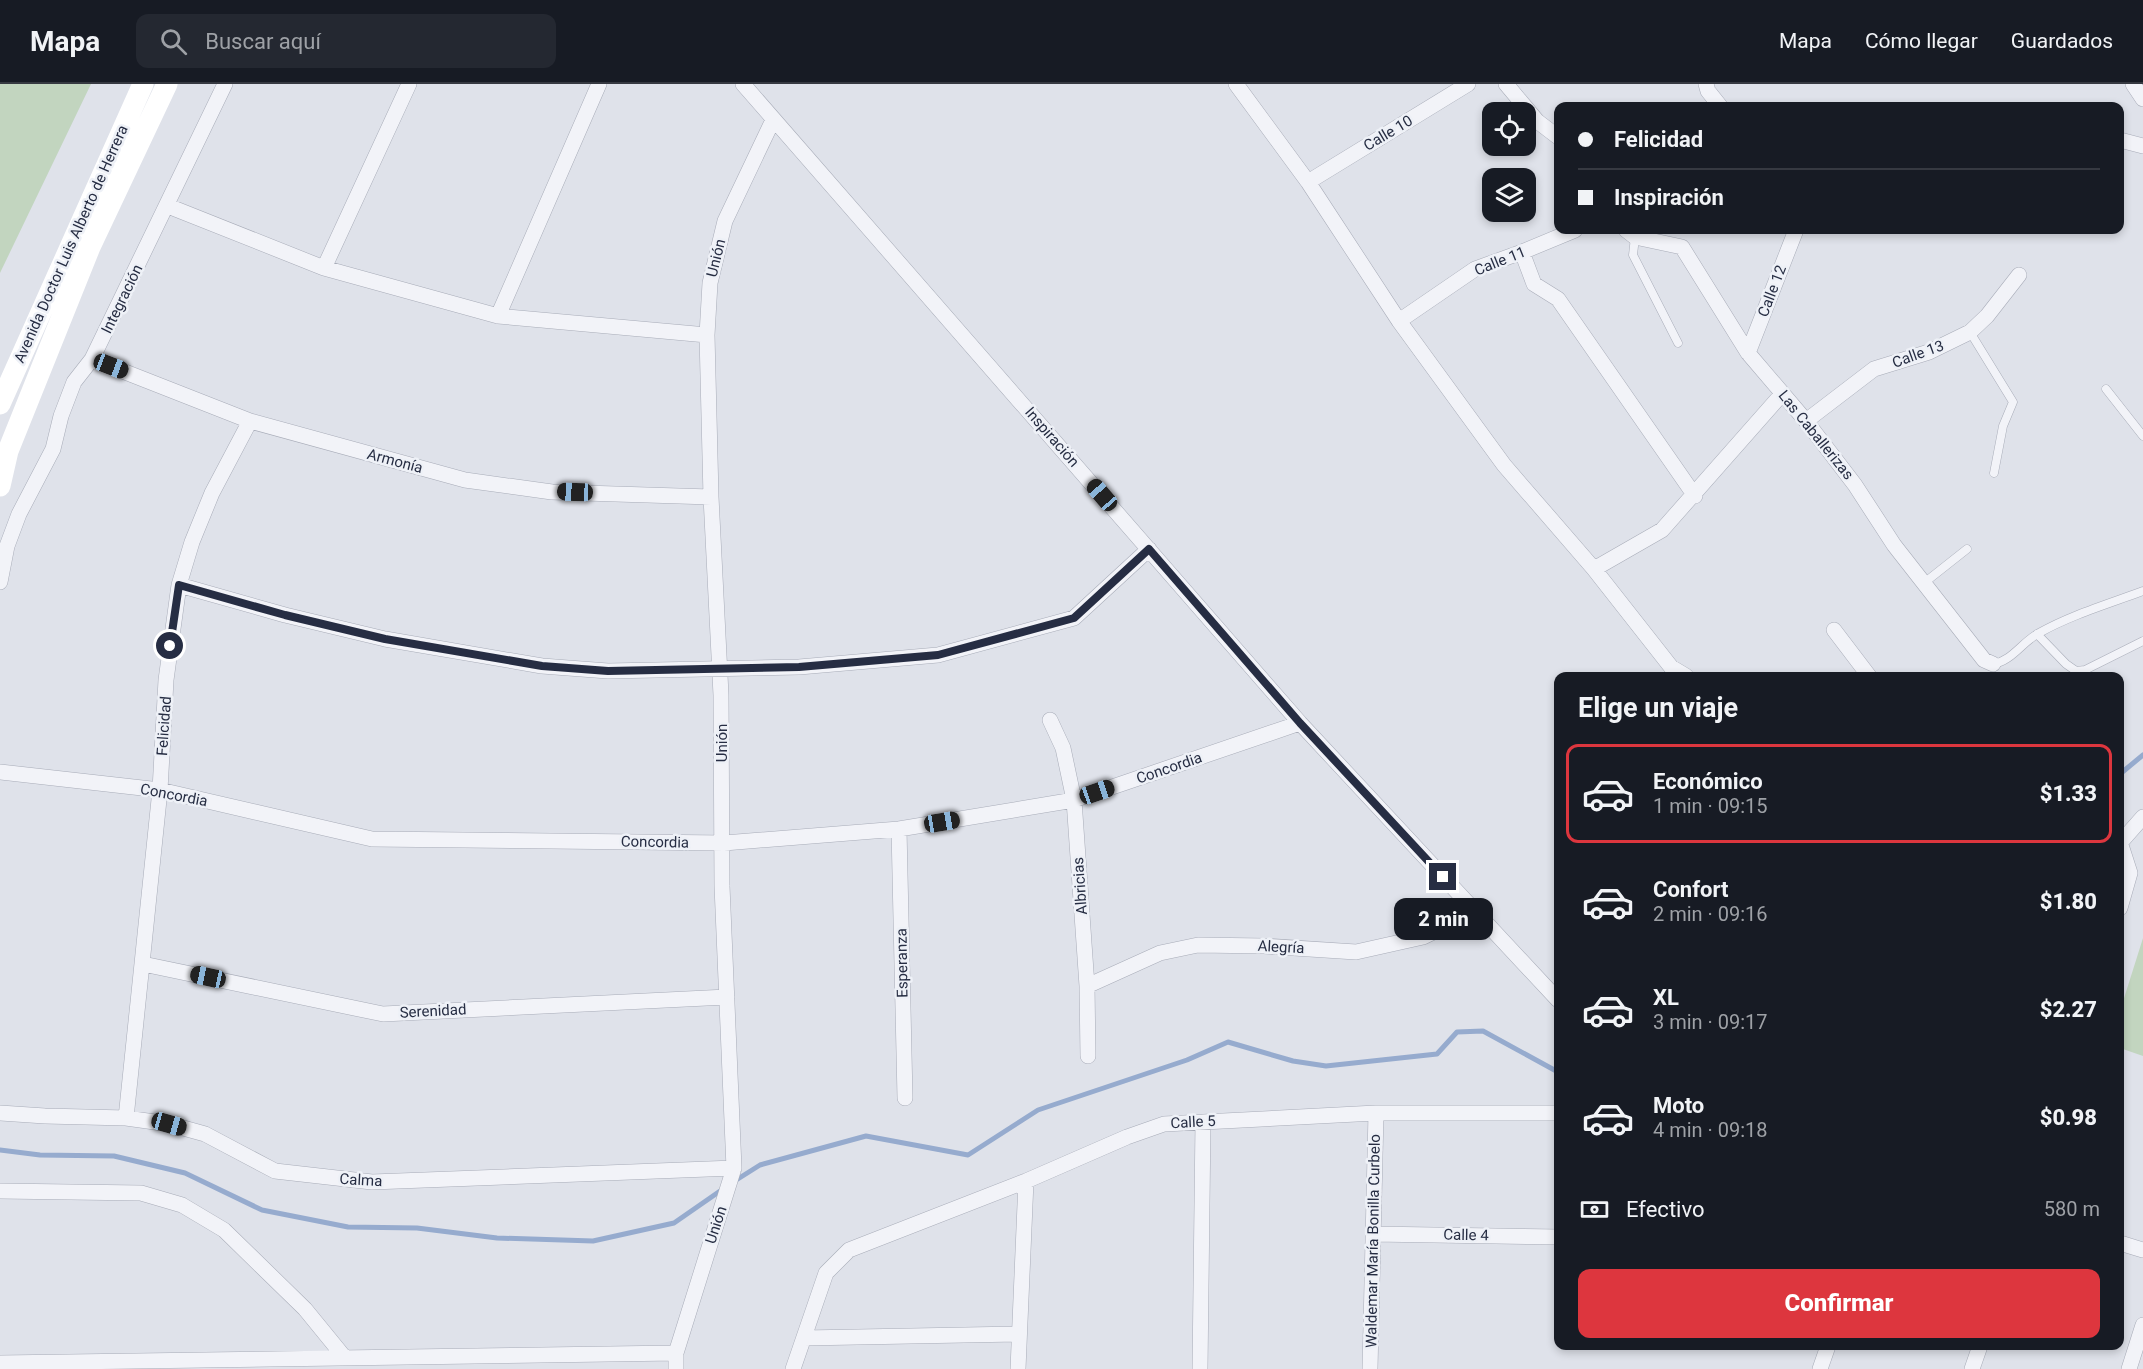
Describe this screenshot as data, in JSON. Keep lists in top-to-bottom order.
{
  "streets": {
    "main road": ["Avenida Doctor Luis Alberto de Herrera"],
    "street": [
      "Calle 10",
      "Unión",
      "Calle 11",
      "Calle 12",
      "Integración",
      "Calle 13",
      "Las Caballerizas",
      "Inspiración",
      "Armonía",
      "Felicidad",
      "Concordia",
      "Albricias",
      "Alegría",
      "Esperanza",
      "Serenidad",
      "Calle 5",
      "Calma",
      "Calle 4",
      "Waldemar María Bonilla Curbelo"
    ]
  },
  "crossings": [
    ["Unión", "Inspiración"],
    ["Unión", "Armonía"],
    ["Unión", "Concordia"],
    ["Unión", "Serenidad"],
    ["Unión", "Calma"],
    ["Calle 12", "Las Caballerizas"],
    ["Integración", "Armonía"],
    ["Calle 13", "Las Caballerizas"],
    ["Inspiración", "Concordia"],
    ["Inspiración", "Alegría"],
    ["Armonía", "Felicidad"],
    ["Felicidad", "Concordia"],
    ["Felicidad", "Serenidad"],
    ["Felicidad", "Calma"],
    ["Concordia", "Albricias"],
    ["Concordia", "Esperanza"],
    ["Albricias", "Alegría"],
    ["Calle 5", "Waldemar María Bonilla Curbelo"],
    ["Calle 4", "Waldemar María Bonilla Curbelo"]
  ],
  "page": {
    "header": "Mapa",
    "search": "Buscar aquí",
    "nav": ["Mapa", "Cómo llegar", "Guardados"],
    "banner": ["Felicidad", "Inspiración"],
    "heading": "Elige un viaje",
    "list": [
      {
        "name": "Económico",
        "note": "1 min · 09:15",
        "value": "$1.33"
      },
      {
        "name": "Confort",
        "note": "2 min · 09:16",
        "value": "$1.80"
      },
      {
        "name": "XL",
        "note": "3 min · 09:17",
        "value": "$2.27"
      },
      {
        "name": "Moto",
        "note": "4 min · 09:18",
        "value": "$0.98"
      }
    ],
    "bubble": "2 min",
    "pay": ["Efectivo", "580 m"],
    "buttons": "Confirmar"
  }
}
